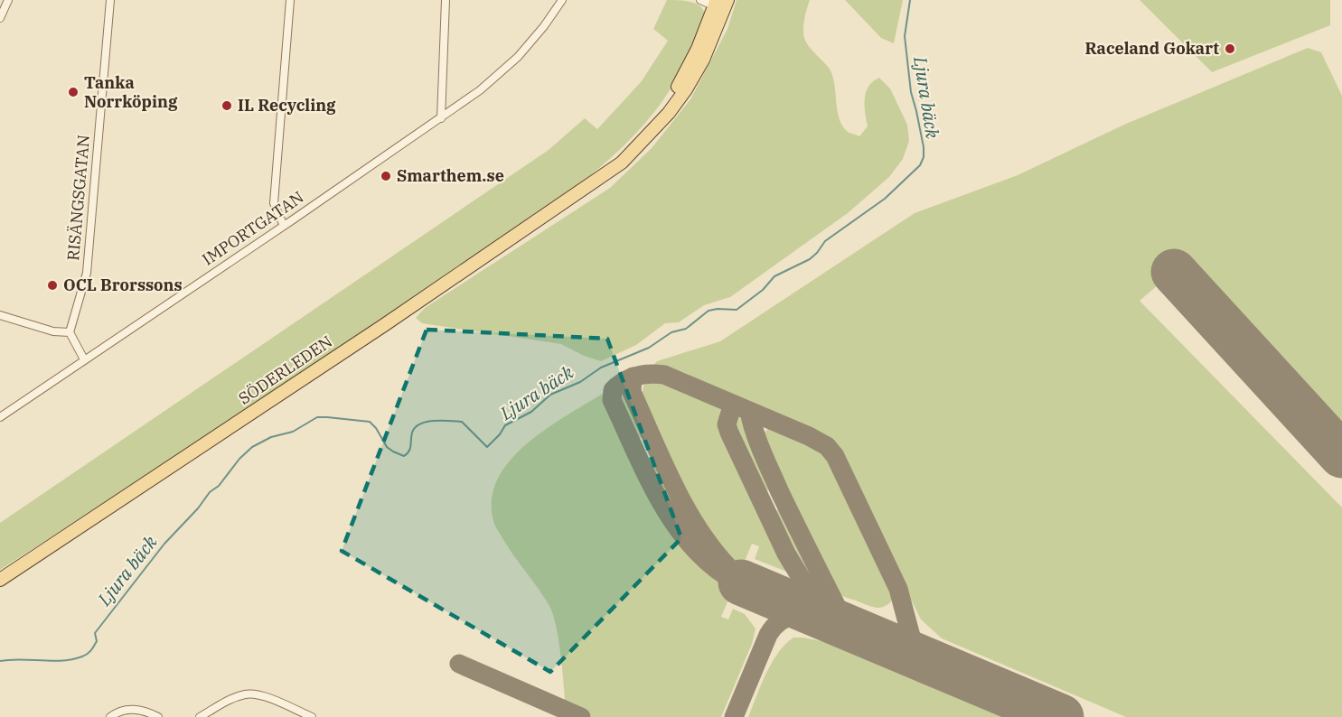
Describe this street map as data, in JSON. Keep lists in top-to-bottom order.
{
  "streets": {
    "main road": ["SÖDERLEDEN"],
    "street": ["RISÄNGSGATAN", "IMPORTGATAN"]
  },
  "water": ["Ljura bäck"],
  "places": [
    "Raceland Gokart",
    "Tanka Norrköping",
    "IL Recycling",
    "Smarthem.se",
    "OCL Brorssons"
  ]
}
